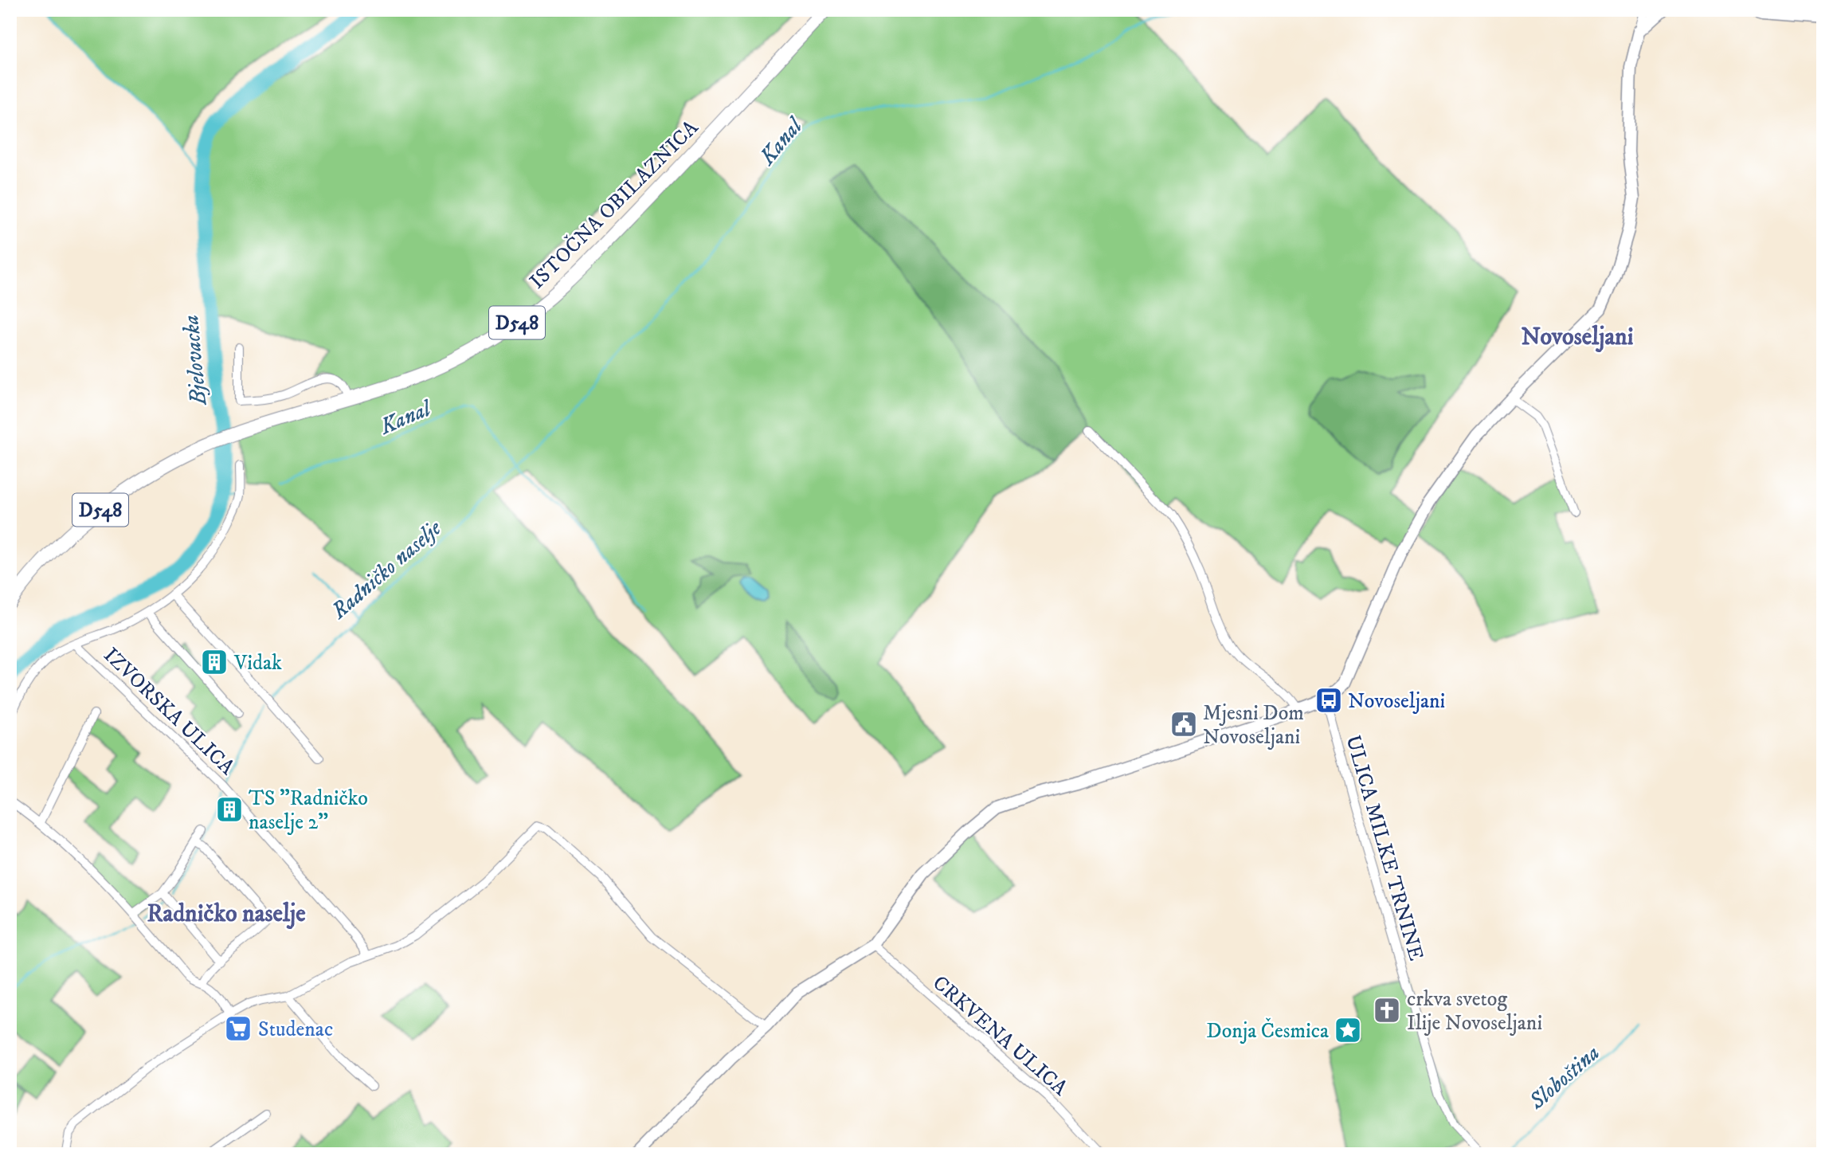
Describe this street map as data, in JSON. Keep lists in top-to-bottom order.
{
  "streets": {
    "main road": ["ISTOČNA OBILAZNICA", "D548"],
    "street": ["IZVORSKA ULICA", "ULICA MILKE TRNINE", "CRKVENA ULICA"]
  },
  "districts": ["Novoseljani", "Radničko naselje"],
  "water": [
    "Kanal",
    "Bjelovacka",
    "Radničko naselje",
    "Sloboština"
  ],
  "places": {
    "building": ["Vidak", "TS \"Radničko naselje 2\""],
    "bus stop": ["Novoseljani"],
    "public building": ["Mjesni Dom Novoseljani"],
    "church": ["crkva svetog Ilije Novoseljani"],
    "supermarket": ["Studenac"],
    "place": ["Donja Česmica"]
  }
}
